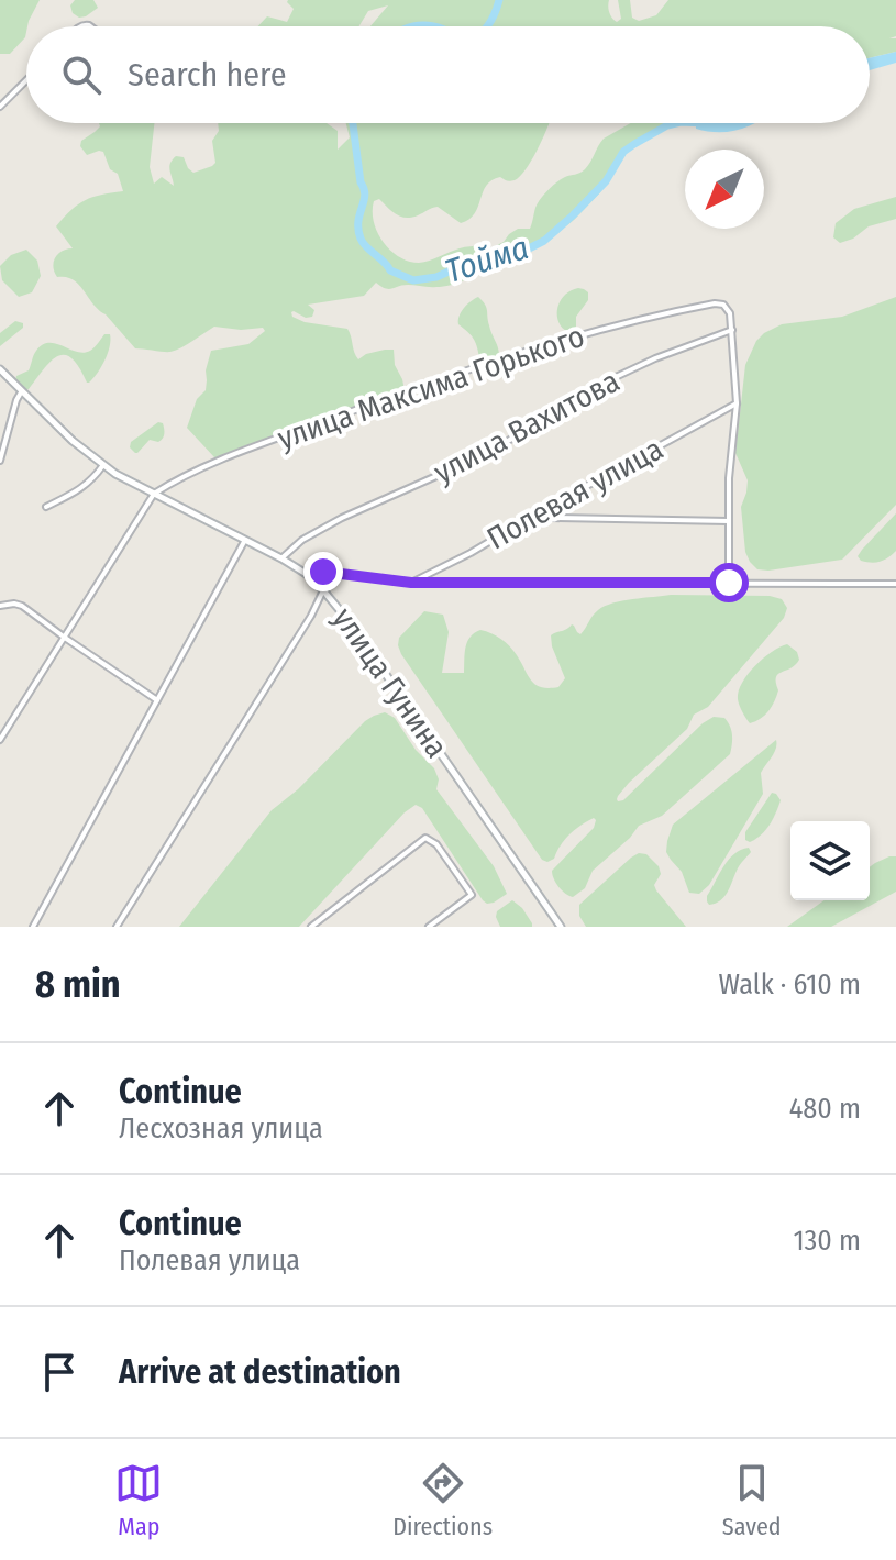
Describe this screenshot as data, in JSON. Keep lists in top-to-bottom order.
{
  "streets": {
    "main road": ["улица Гунина"],
    "street": ["улица Максима Горького", "улица Вахитова", "Полевая улица"]
  },
  "crossings": [
    ["улица Максима Горького", "улица Вахитова"],
    ["улица Максима Горького", "улица Гунина"],
    ["улица Вахитова", "улица Гунина"]
  ],
  "water": ["Тойма"],
  "north": "bottom left",
  "page": {
    "search": "Search here",
    "heading": ["8 min", "Walk · 610 m"],
    "list": [
      ["Continue", "Лесхозная улица", "480 m"],
      ["Continue", "Полевая улица", "130 m"],
      "Arrive at destination"
    ],
    "nav": ["Map", "Directions", "Saved"]
  }
}
